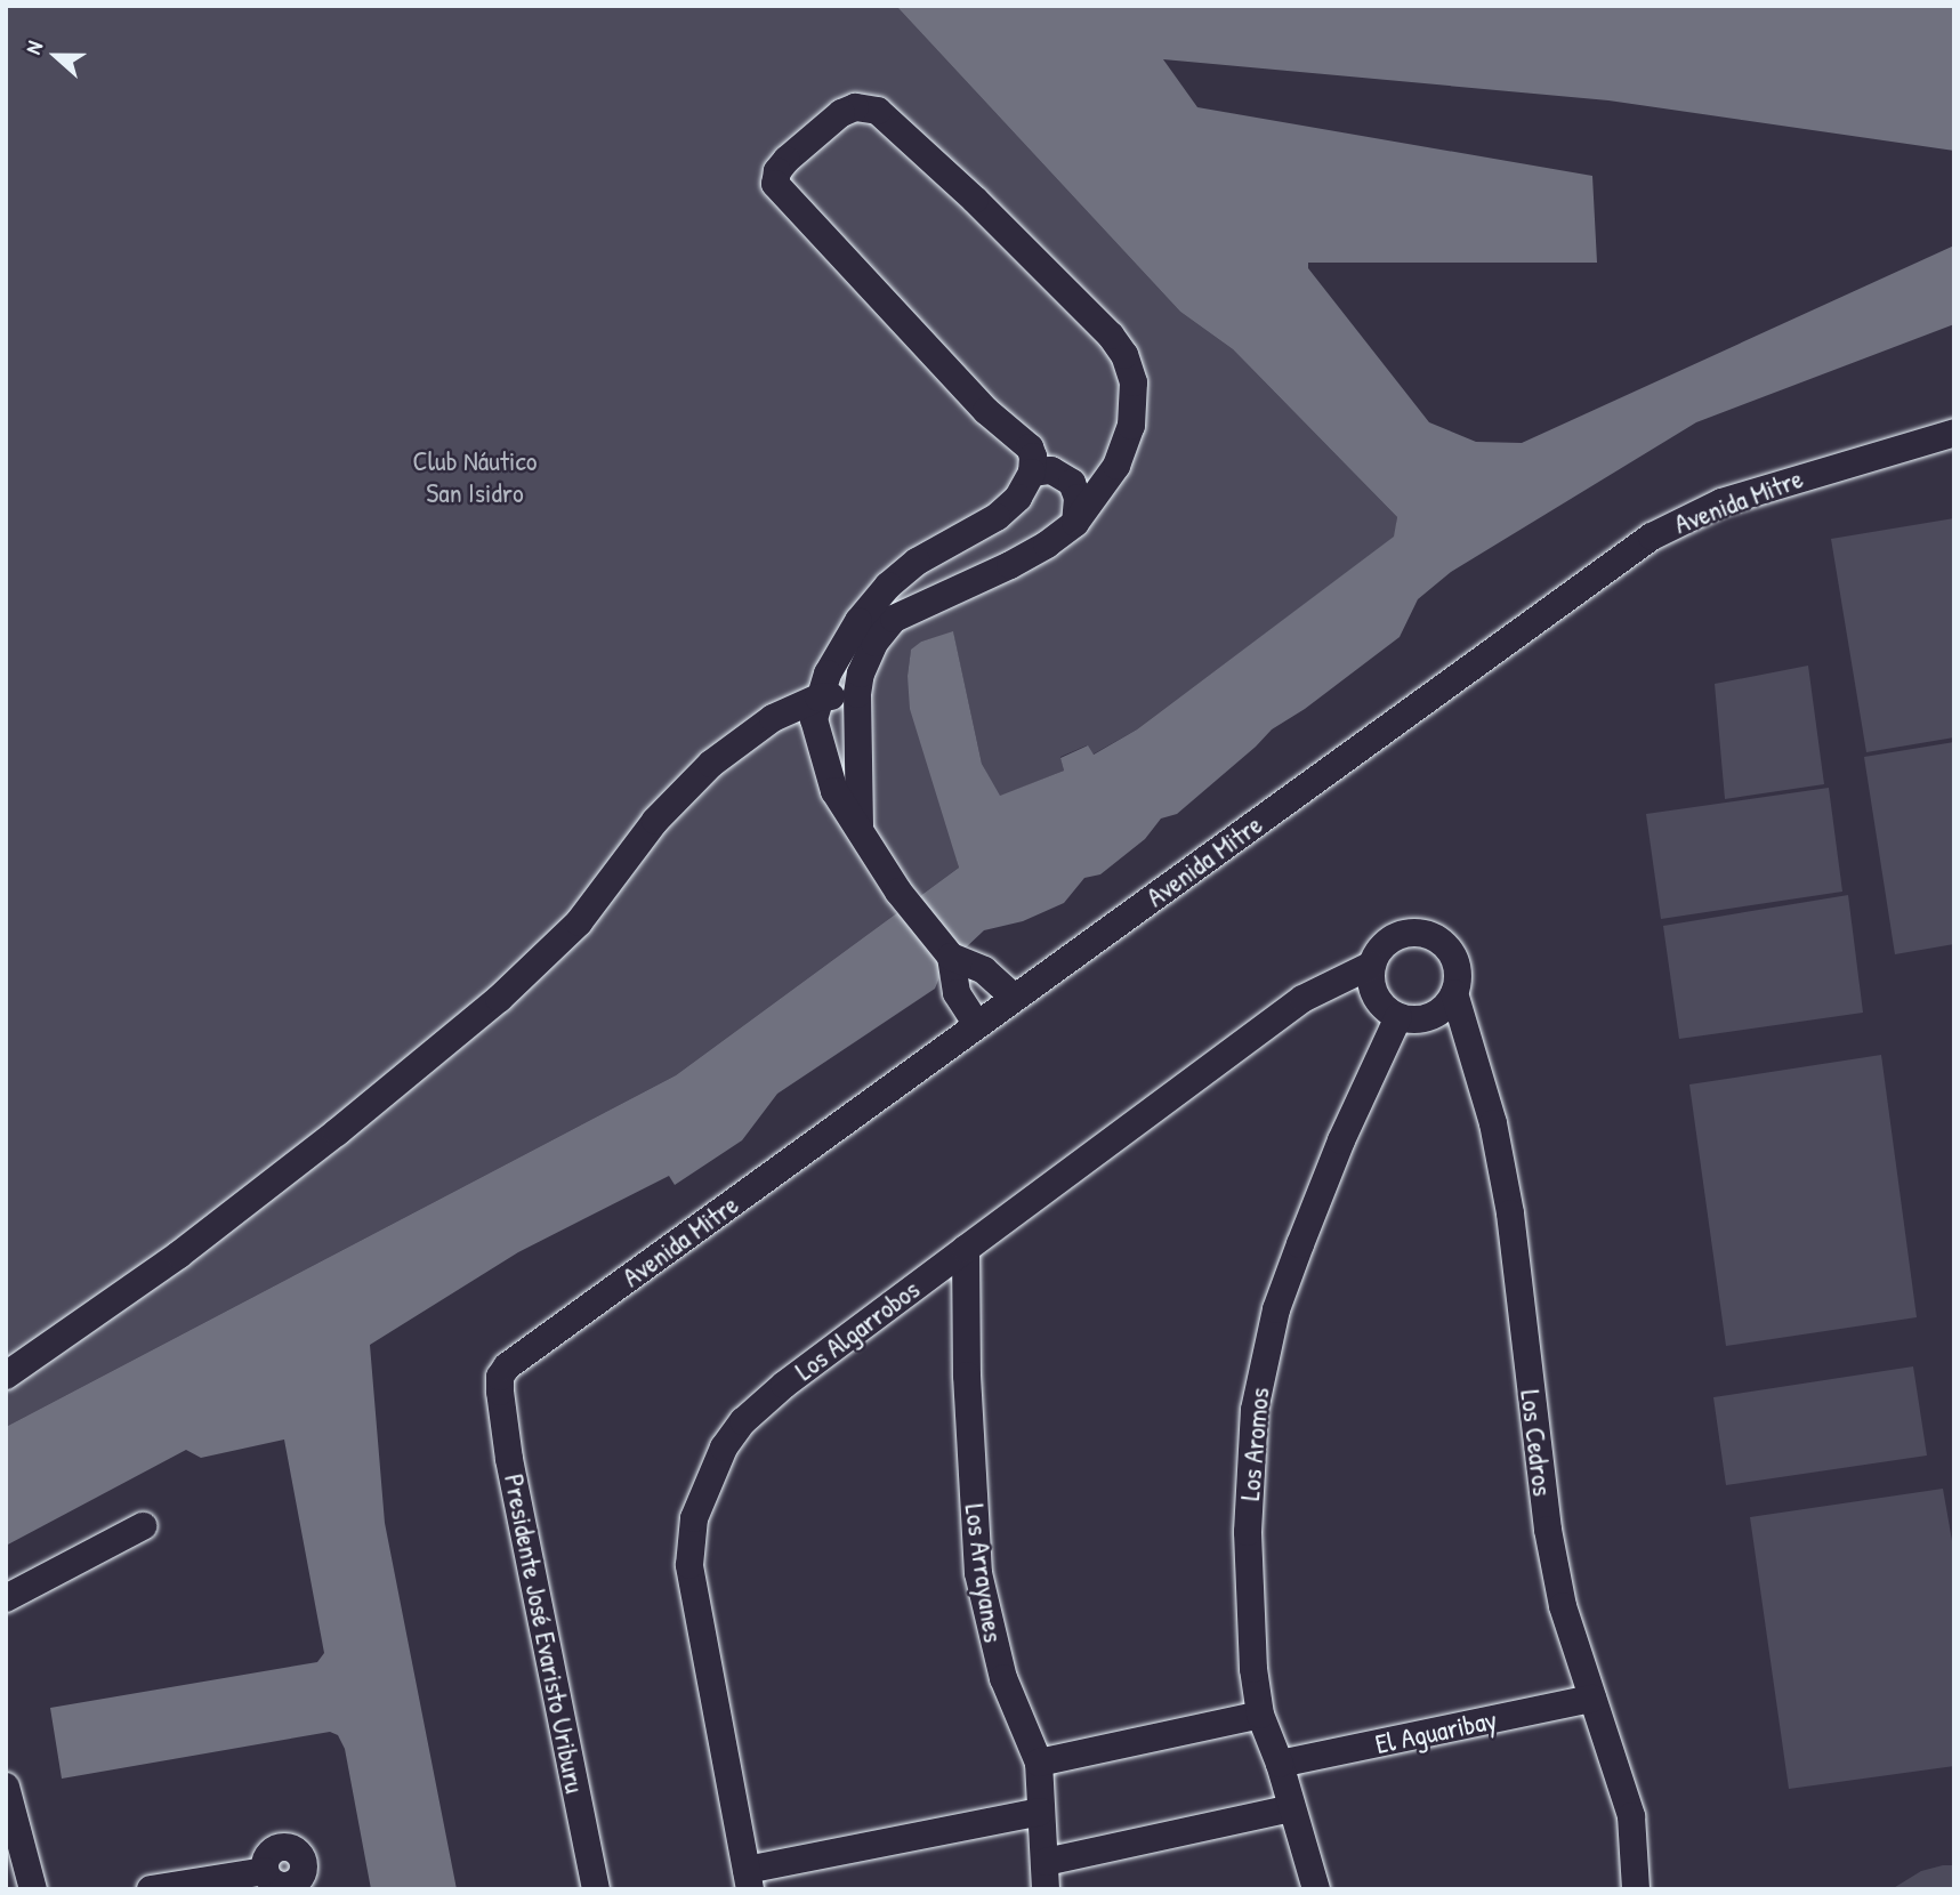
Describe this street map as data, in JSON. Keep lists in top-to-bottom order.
{
  "streets": {
    "street": [
      "Avenida Mitre",
      "Los Algarrobos",
      "Los Cedros",
      "Los Aromos",
      "Los Arrayanes",
      "Presidente José Evaristo Uriburu",
      "El Aguaribay"
    ]
  },
  "crossings": [
    ["Avenida Mitre", "Presidente José Evaristo Uriburu"],
    ["Los Algarrobos", "Los Cedros"],
    ["Los Algarrobos", "Los Aromos"],
    ["Los Algarrobos", "Los Arrayanes"],
    ["Los Cedros", "Los Aromos"],
    ["Los Cedros", "El Aguaribay"],
    ["Los Aromos", "El Aguaribay"]
  ],
  "parks": ["Club Náutico San Isidro"],
  "north": "left"
}
